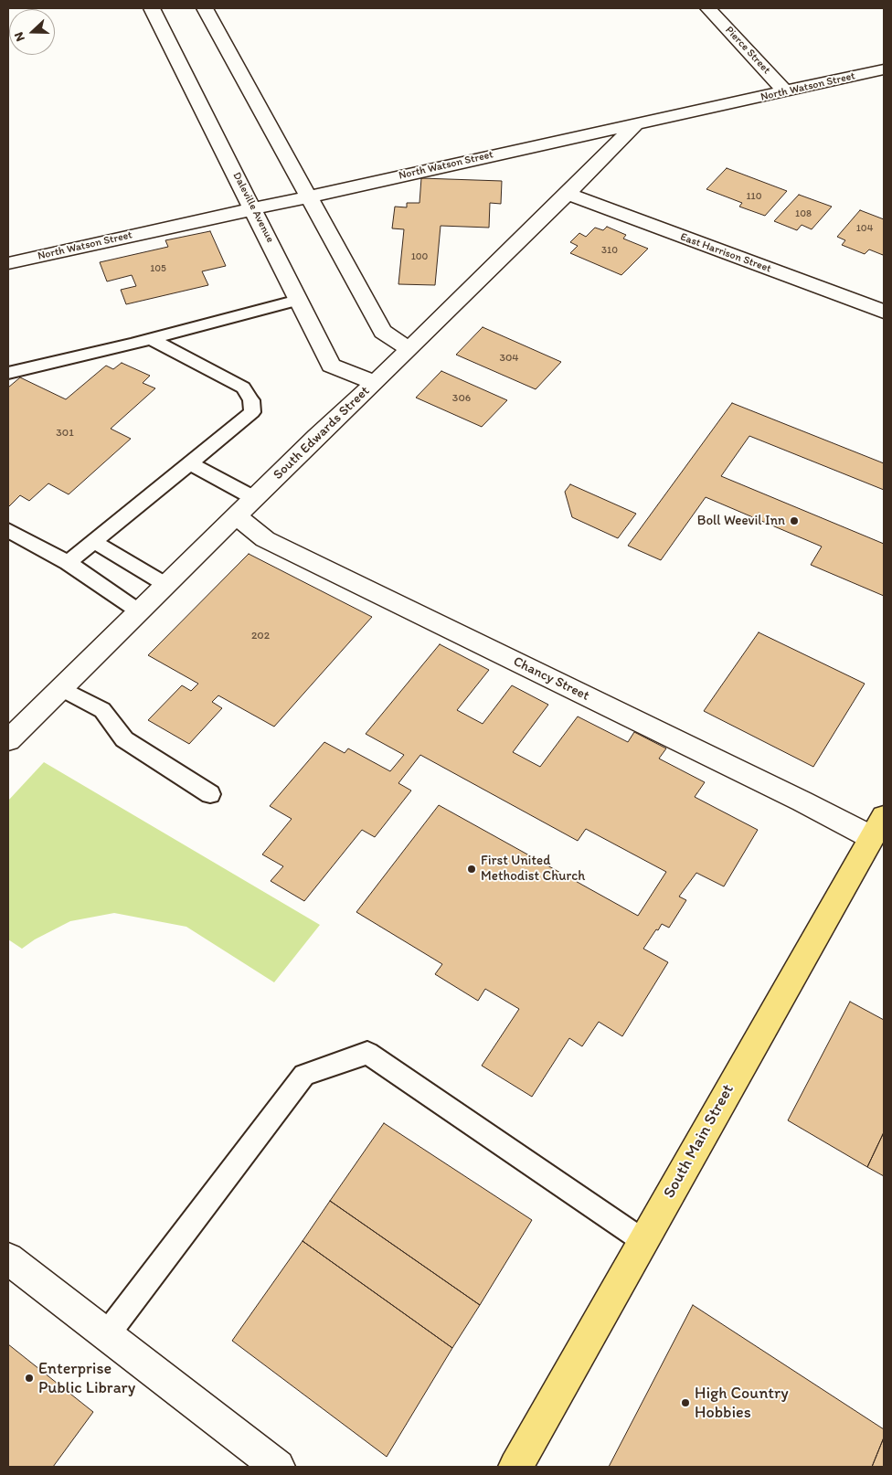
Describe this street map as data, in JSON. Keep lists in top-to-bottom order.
{
  "streets": {
    "main road": ["South Main Street"],
    "street": [
      "Pierce Street",
      "North Watson Street",
      "Daleville Avenue",
      "East Harrison Street",
      "South Edwards Street",
      "Chancy Street"
    ]
  },
  "crossings": [
    ["Pierce Street", "North Watson Street"],
    ["North Watson Street", "Daleville Avenue"],
    ["North Watson Street", "South Edwards Street"],
    ["Daleville Avenue", "South Edwards Street"],
    ["East Harrison Street", "South Edwards Street"],
    ["South Edwards Street", "Chancy Street"],
    ["Chancy Street", "South Main Street"]
  ],
  "places": [
    "Boll Weevil Inn",
    "First United Methodist Church",
    "Enterprise Public Library",
    "High Country Hobbies"
  ],
  "house_numbers": [
    "110",
    "108",
    "104",
    "310",
    "100",
    "105",
    "304",
    "306",
    "301",
    "202"
  ],
  "north": "left"
}
